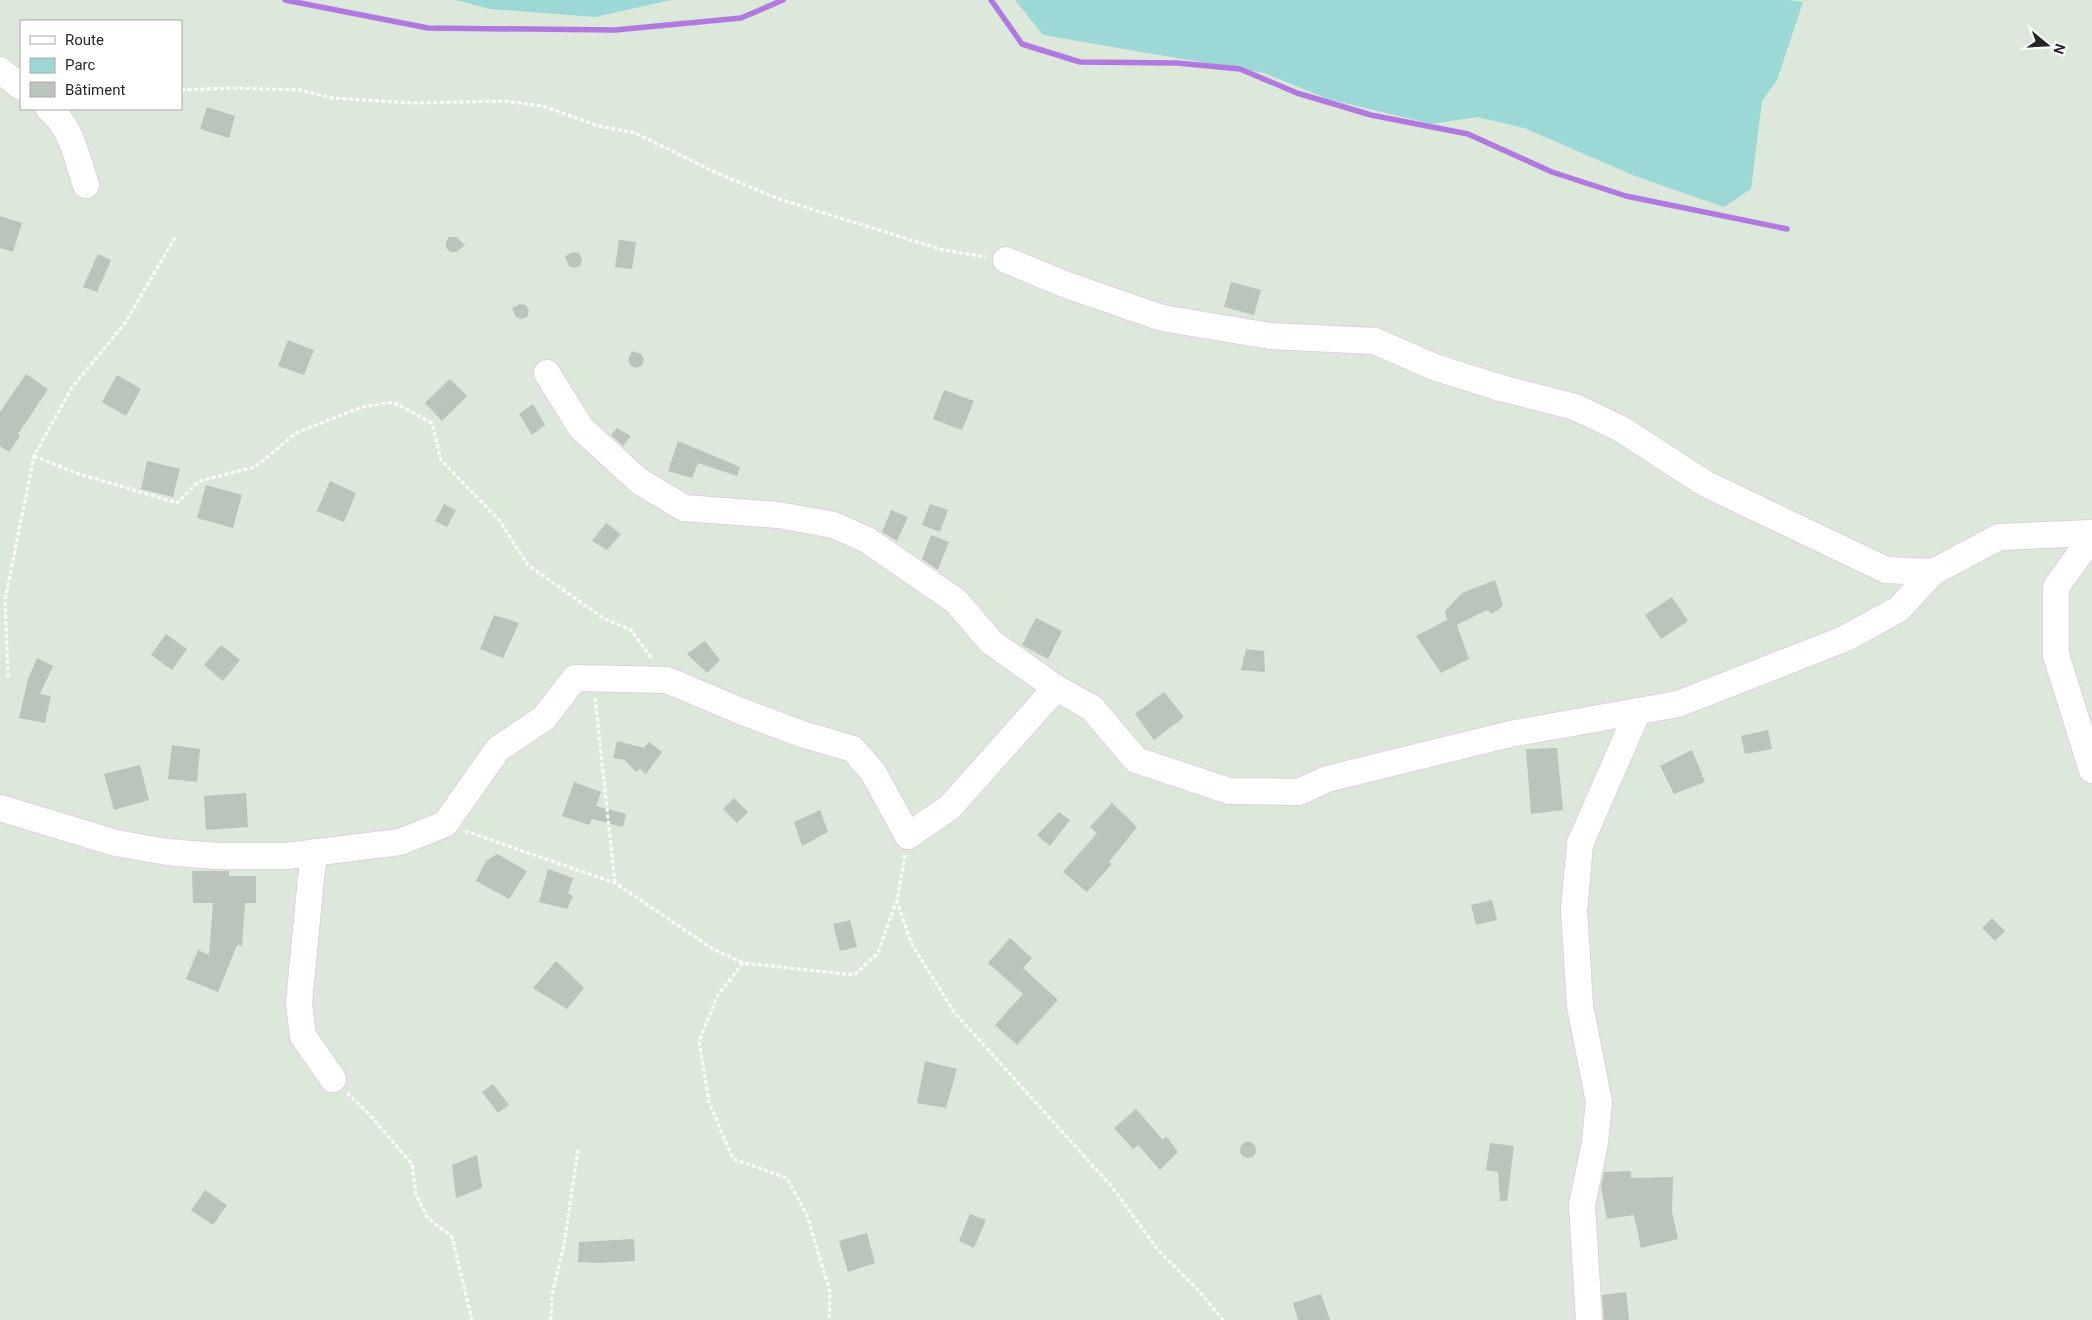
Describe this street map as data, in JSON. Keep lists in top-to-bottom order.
{
  "legend": ["Route", "Parc", "Bâtiment"],
  "north": "right"
}
